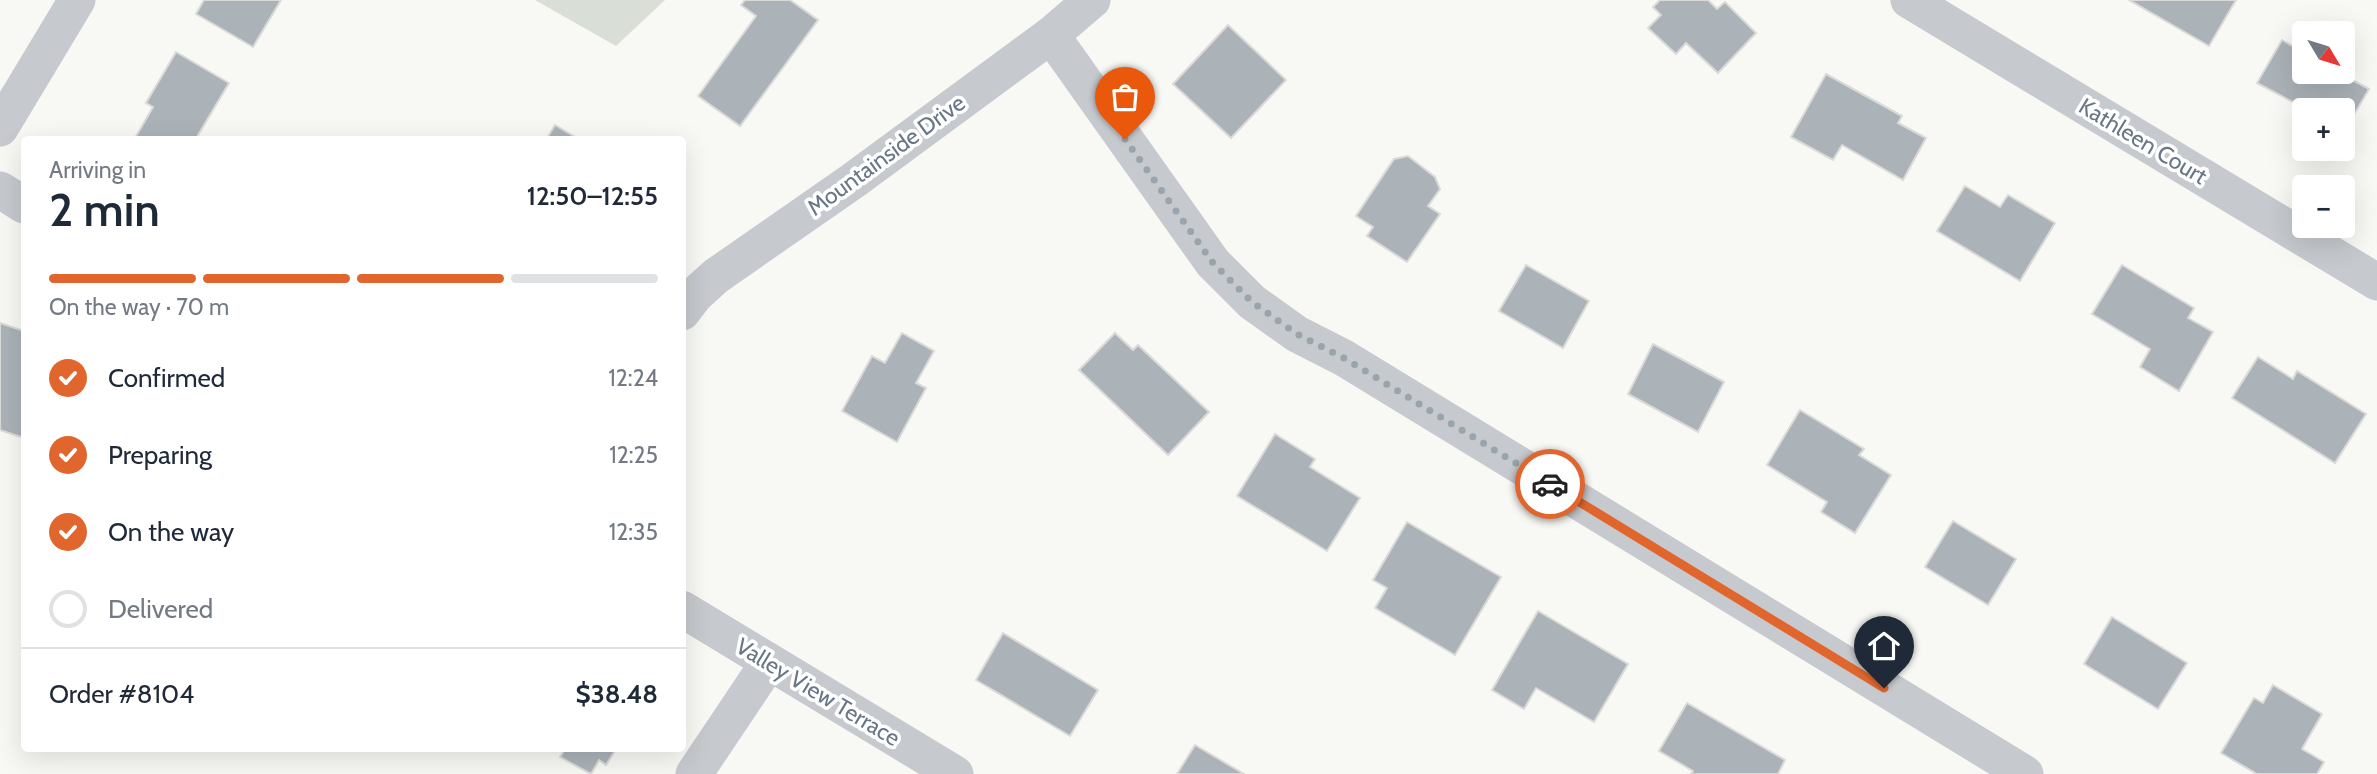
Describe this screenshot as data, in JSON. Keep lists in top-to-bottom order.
{
  "streets": {
    "street": ["Kathleen Court", "Mountainside Drive", "Valley View Terrace"]
  },
  "north": "bottom right",
  "page": {
    "map_buttons": ["+", "−"],
    "heading": ["2 min", "Arriving in", "12:50–12:55"],
    "panel": ["Order #8104", "$38.48"],
    "bar": "On the way · 70 m",
    "list": [
      ["Confirmed", "12:24"],
      ["Preparing", "12:25"],
      ["On the way", "12:35"],
      "Delivered"
    ]
  }
}
